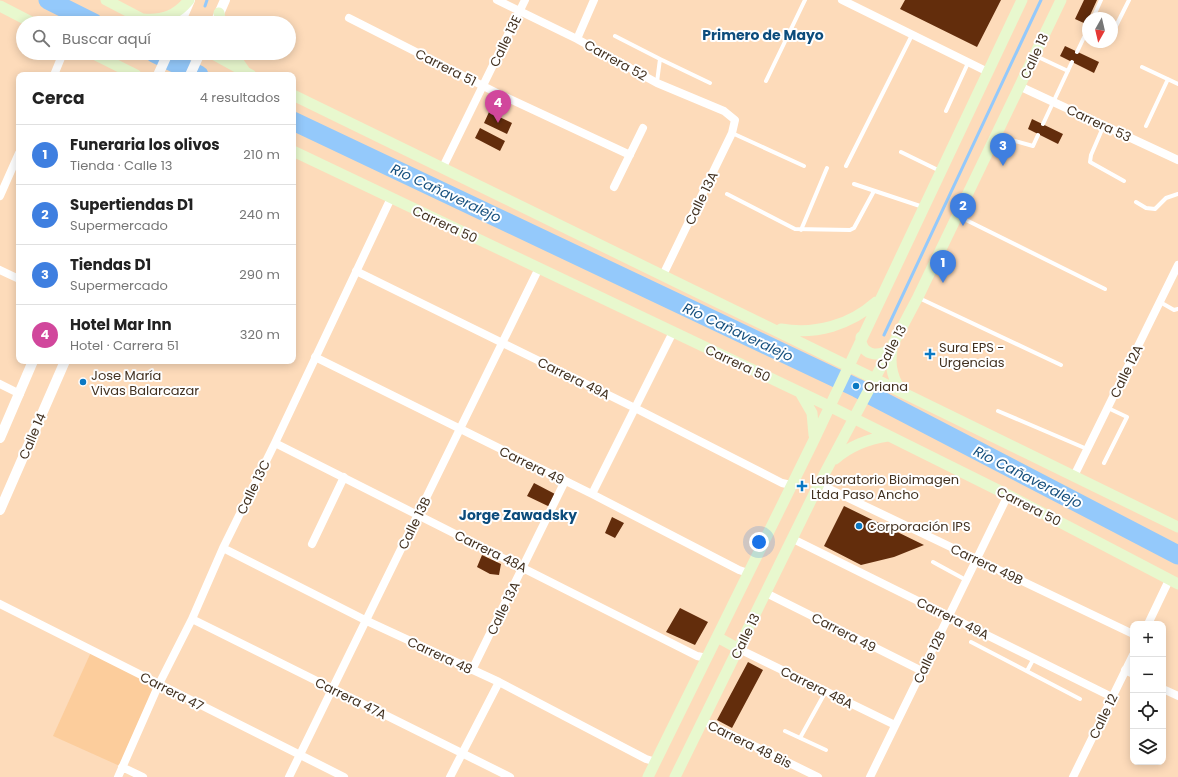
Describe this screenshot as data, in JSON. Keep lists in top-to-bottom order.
{
  "streets": {
    "main road": ["Calle 13", "Carrera 50"],
    "street": [
      "Calle 13E",
      "Carrera 52",
      "Carrera 51",
      "Carrera 53",
      "Calle 13A",
      "Calle 12A",
      "Carrera 49A",
      "Calle 14",
      "Carrera 49",
      "Calle 13C",
      "Calle 13B",
      "Carrera 48A",
      "Carrera 49B",
      "Carrera 48",
      "Calle 12B",
      "Carrera 47",
      "Carrera 47A",
      "Calle 12",
      "Carrera 48 Bis"
    ]
  },
  "crossings": [
    ["Calle 13E", "Carrera 52"],
    ["Calle 13E", "Carrera 51"],
    ["Calle 13", "Carrera 53"],
    ["Calle 13", "Carrera 50"],
    ["Calle 13", "Carrera 49A"],
    ["Calle 13", "Carrera 49"],
    ["Calle 13", "Carrera 48A"],
    ["Calle 13", "Carrera 49B"],
    ["Calle 13", "Carrera 48"],
    ["Calle 13", "Carrera 48 Bis"],
    ["Carrera 52", "Calle 13A"],
    ["Calle 13A", "Carrera 49"],
    ["Calle 13A", "Carrera 48A"],
    ["Calle 13A", "Carrera 48"],
    ["Carrera 50", "Calle 13C"],
    ["Carrera 50", "Calle 13B"],
    ["Carrera 50", "Calle 12B"],
    ["Carrera 49A", "Calle 13C"],
    ["Carrera 49A", "Calle 13B"],
    ["Carrera 49A", "Calle 12B"],
    ["Carrera 49A", "Calle 12"],
    ["Carrera 49", "Calle 13C"],
    ["Carrera 49", "Calle 13B"],
    ["Carrera 49", "Calle 12B"],
    ["Calle 13C", "Carrera 48A"],
    ["Calle 13C", "Carrera 48"],
    ["Calle 13C", "Carrera 47"],
    ["Calle 13C", "Carrera 47A"],
    ["Calle 13B", "Carrera 48A"],
    ["Calle 13B", "Carrera 48"],
    ["Calle 13B", "Carrera 47"],
    ["Calle 13B", "Carrera 47A"],
    ["Carrera 48A", "Calle 12B"],
    ["Carrera 49B", "Calle 12B"]
  ],
  "districts": ["Primero de Mayo", "Jorge Zawadsky"],
  "water": ["Río Cañaveralejo"],
  "places": {
    "health": ["Sura EPS - Urgencias", "Laboratorio Bioimagen Ltda Paso Ancho"],
    "other": ["Jose María Vivas Balarcazar", "Oriana", "Corporación IPS"]
  },
  "north": "bottom",
  "page": {
    "search": "Buscar aquí",
    "heading": ["Cerca", "4 resultados"],
    "pins": [
      "4",
      "3",
      "2",
      "1"
    ],
    "list": [
      {
        "mark": "1",
        "name": "Funeraria los olivos",
        "note": "Tienda · Calle 13",
        "value": "210 m"
      },
      {
        "mark": "2",
        "name": "Supertiendas D1",
        "note": "Supermercado",
        "value": "240 m"
      },
      {
        "mark": "3",
        "name": "Tiendas D1",
        "note": "Supermercado",
        "value": "290 m"
      },
      {
        "mark": "4",
        "name": "Hotel Mar Inn",
        "note": "Hotel · Carrera 51",
        "value": "320 m"
      }
    ],
    "map_buttons": ["+", "−"]
  }
}
